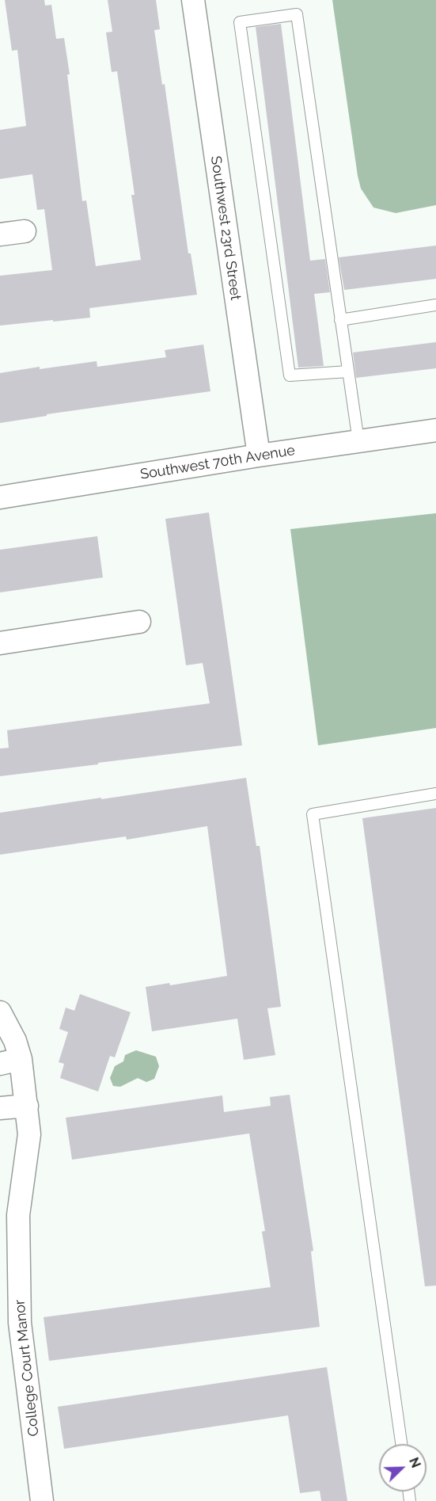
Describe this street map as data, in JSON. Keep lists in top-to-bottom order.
{
  "streets": {
    "street": ["Southwest 23rd Street", "Southwest 70th Avenue", "College Court Manor"]
  },
  "crossings": [
    ["Southwest 23rd Street", "Southwest 70th Avenue"]
  ],
  "north": "top right"
}
